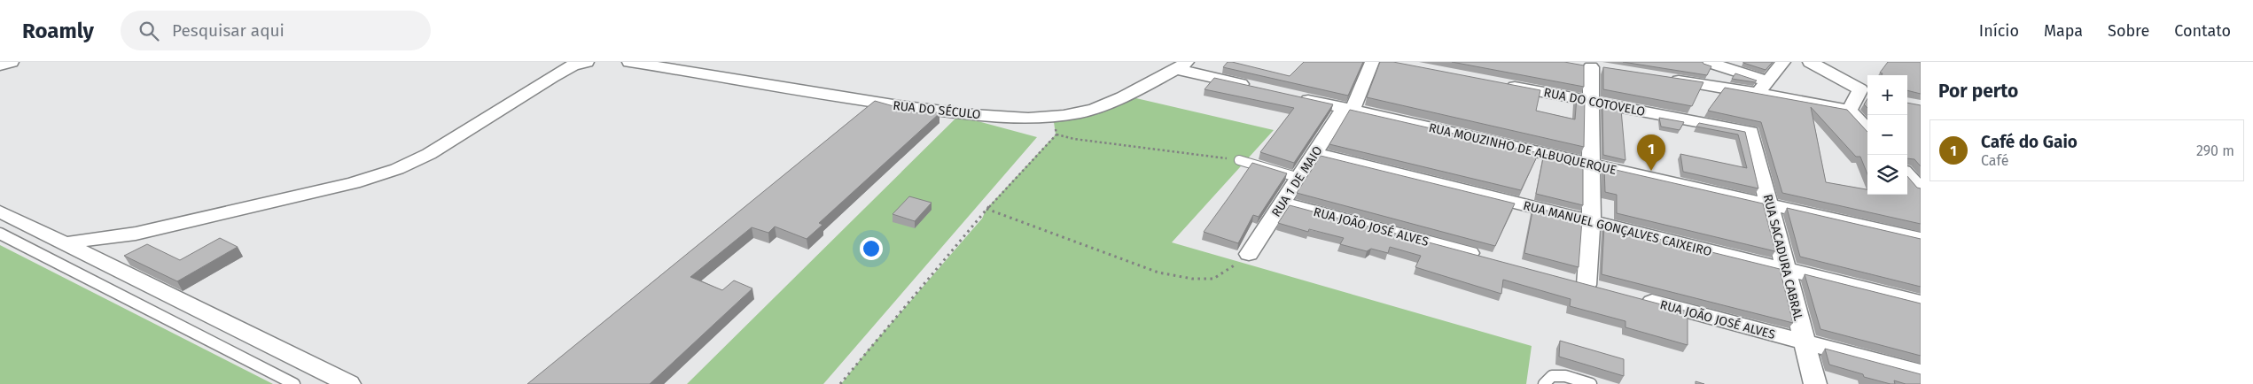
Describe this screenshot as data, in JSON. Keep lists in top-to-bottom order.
{
  "streets": {
    "street": [
      "RUA DO COTOVELO",
      "RUA DO SÉCULO",
      "RUA MOUZINHO DE ALBUQUERQUE",
      "RUA 1 DE MAIO",
      "RUA JOÃO JOSÉ ALVES",
      "RUA MANUEL GONÇALVES CAIXEIRO",
      "RUA SACADURA CABRAL"
    ]
  },
  "crossings": [
    ["RUA DO COTOVELO", "RUA SACADURA CABRAL"],
    ["RUA MOUZINHO DE ALBUQUERQUE", "RUA 1 DE MAIO"],
    ["RUA MOUZINHO DE ALBUQUERQUE", "RUA SACADURA CABRAL"],
    ["RUA 1 DE MAIO", "RUA JOÃO JOSÉ ALVES"],
    ["RUA 1 DE MAIO", "RUA MANUEL GONÇALVES CAIXEIRO"],
    ["RUA JOÃO JOSÉ ALVES", "RUA SACADURA CABRAL"],
    ["RUA MANUEL GONÇALVES CAIXEIRO", "RUA SACADURA CABRAL"]
  ],
  "page": {
    "header": "Roamly",
    "search": "Pesquisar aqui",
    "nav": [
      "Início",
      "Mapa",
      "Sobre",
      "Contato"
    ],
    "heading": "Por perto",
    "map_buttons": ["+", "−"],
    "list": [
      {
        "mark": "1",
        "name": "Café do Gaio",
        "note": "Café",
        "value": "290 m"
      }
    ],
    "pins": "1"
  }
}
